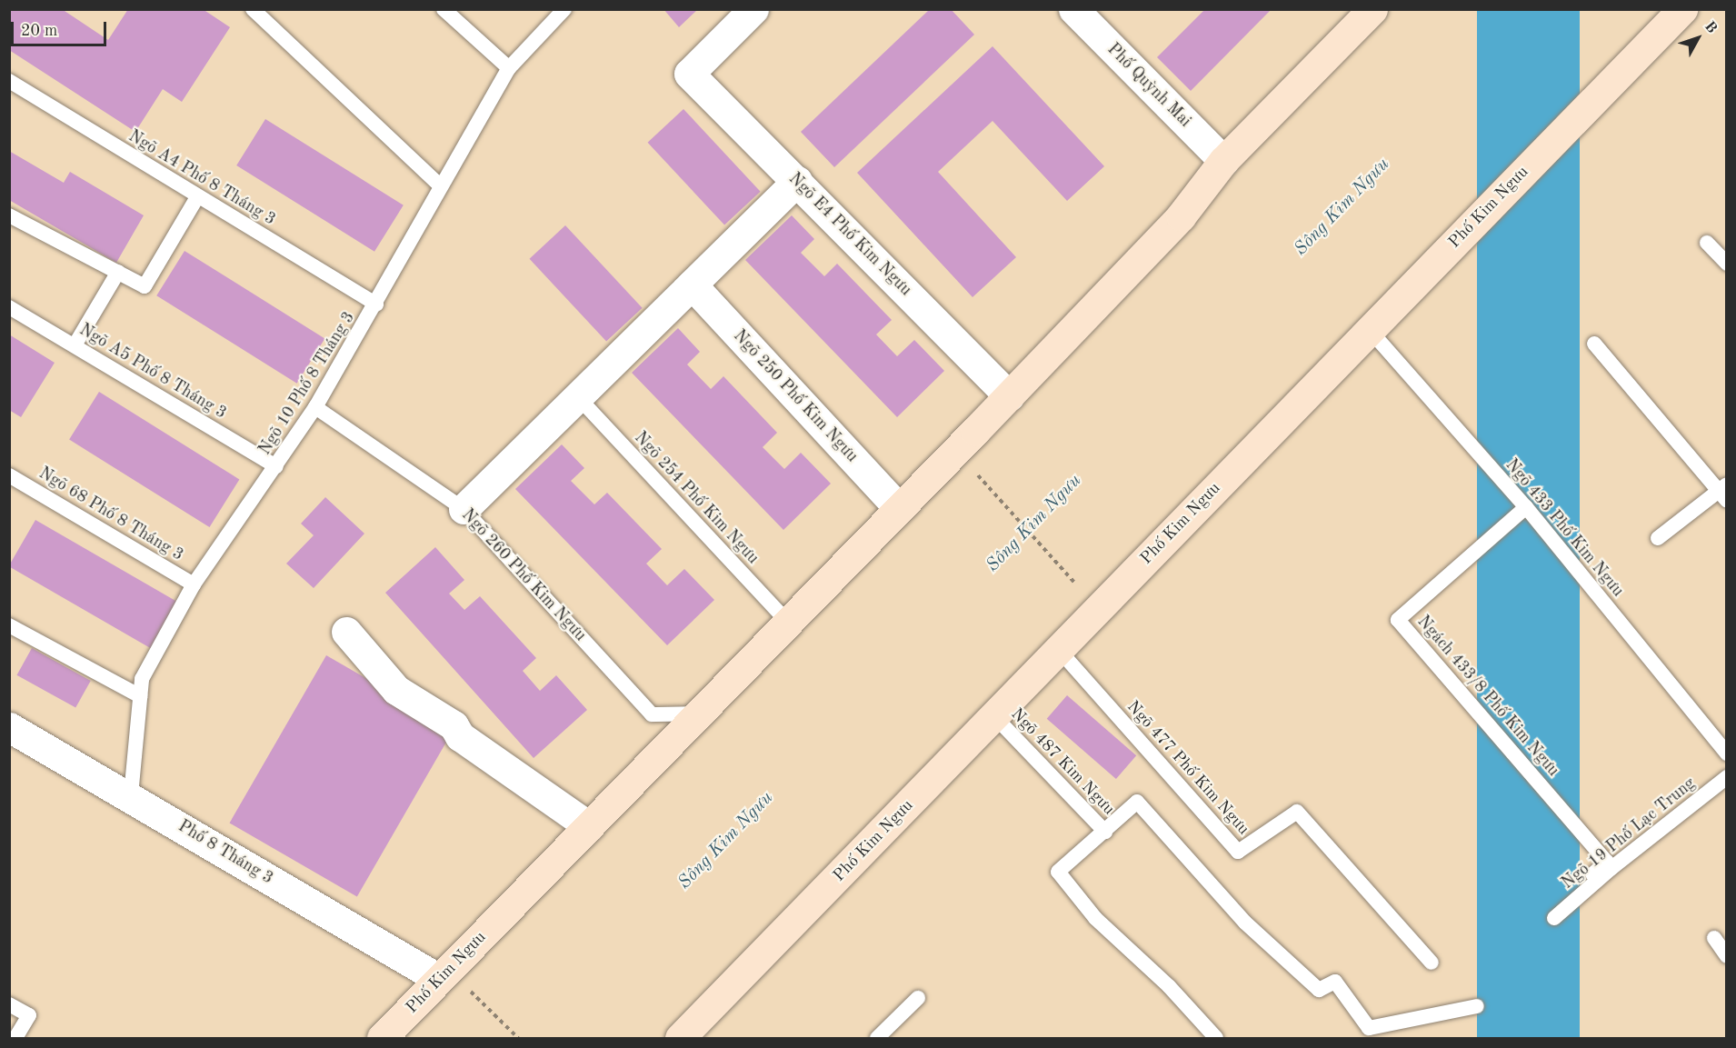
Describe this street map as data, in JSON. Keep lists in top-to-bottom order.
{
  "streets": {
    "main road": ["Phố Kim Ngưu"],
    "street": [
      "Phố Quỳnh Mai",
      "Ngõ E4 Phố Kim Ngưu",
      "Ngõ 250 Phố Kim Ngưu",
      "Phố 8 Tháng 3"
    ],
    "lane": [
      "Ngõ A4 Phố 8 Tháng 3",
      "Ngõ A5 Phố 8 Tháng 3",
      "Ngõ 10 Phố 8 Tháng 3",
      "Ngõ 254 Phố Kim Ngưu",
      "Ngõ 68 Phố 8 Tháng 3",
      "Ngõ 433 Phố Kim Ngưu",
      "Ngõ 260 Phố Kim Ngưu",
      "Ngách 433/8 Phố Kim Ngưu",
      "Ngõ 487 Kim Ngưu",
      "Ngõ 477 Phố Kim Ngưu",
      "Ngõ 19 Phố Lạc Trung"
    ]
  },
  "crossings": [
    ["Phố Quỳnh Mai", "Phố Kim Ngưu"],
    ["Ngõ A4 Phố 8 Tháng 3", "Ngõ 10 Phố 8 Tháng 3"],
    ["Phố Kim Ngưu", "Ngõ E4 Phố Kim Ngưu"],
    ["Phố Kim Ngưu", "Ngõ 250 Phố Kim Ngưu"],
    ["Phố Kim Ngưu", "Ngõ 254 Phố Kim Ngưu"],
    ["Phố Kim Ngưu", "Ngõ 433 Phố Kim Ngưu"],
    ["Phố Kim Ngưu", "Ngõ 260 Phố Kim Ngưu"],
    ["Phố Kim Ngưu", "Ngõ 487 Kim Ngưu"],
    ["Phố Kim Ngưu", "Ngõ 477 Phố Kim Ngưu"],
    ["Phố Kim Ngưu", "Phố 8 Tháng 3"],
    ["Ngõ A5 Phố 8 Tháng 3", "Ngõ 10 Phố 8 Tháng 3"],
    ["Ngõ 10 Phố 8 Tháng 3", "Ngõ 68 Phố 8 Tháng 3"],
    ["Ngõ 10 Phố 8 Tháng 3", "Ngõ 260 Phố Kim Ngưu"],
    ["Ngõ 10 Phố 8 Tháng 3", "Phố 8 Tháng 3"],
    ["Ngõ 433 Phố Kim Ngưu", "Ngách 433/8 Phố Kim Ngưu"]
  ],
  "water": ["Sông Kim Ngưu"],
  "scale_bar": "20 m",
  "north": "top right"
}
